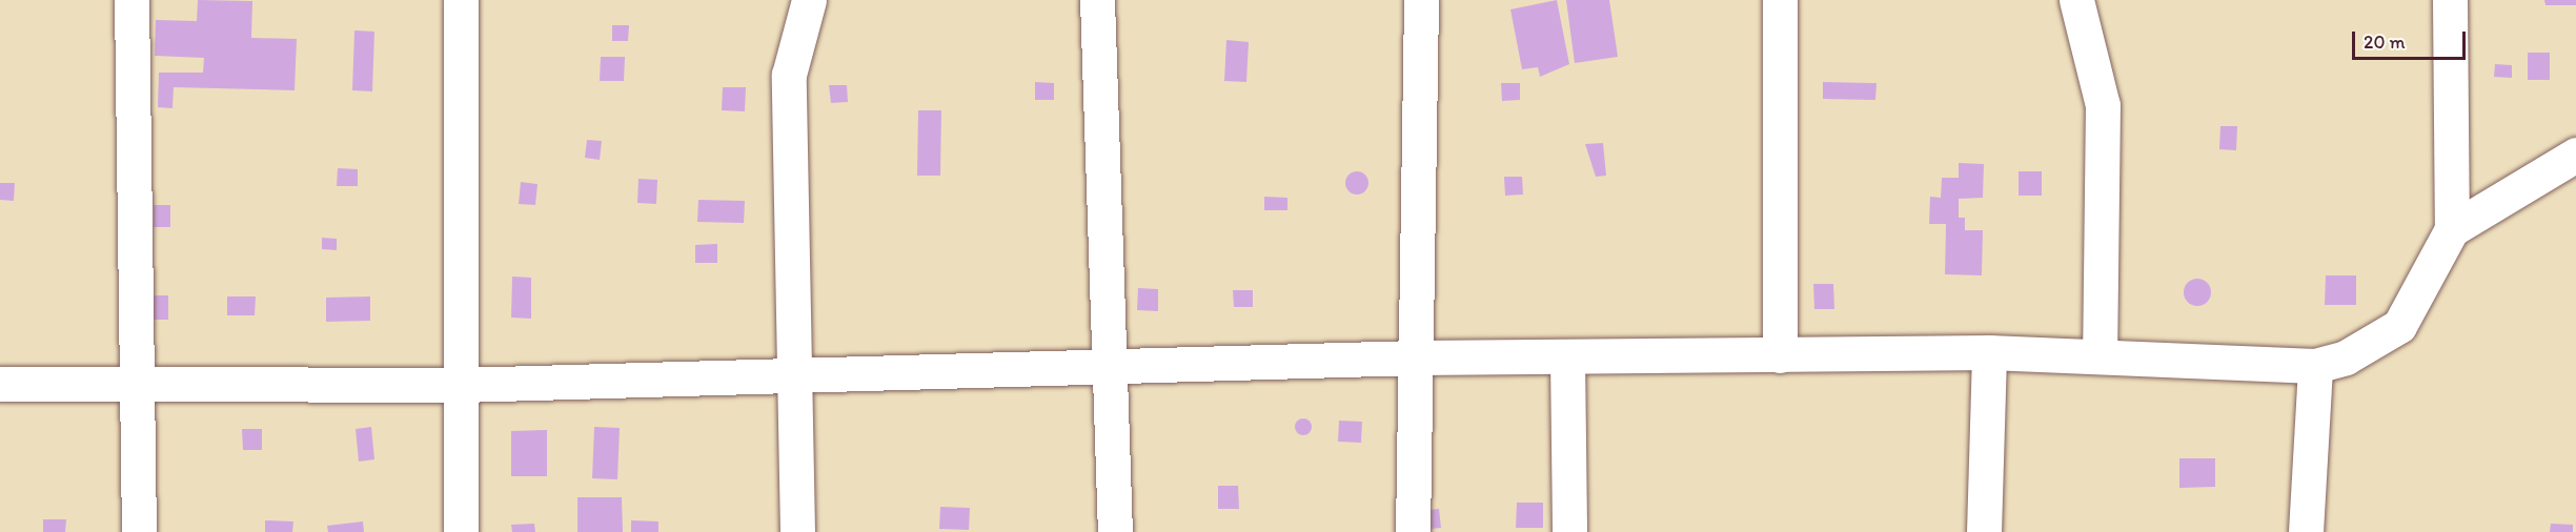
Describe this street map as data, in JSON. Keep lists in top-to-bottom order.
{
  "scale_bar": "20 m"
}
